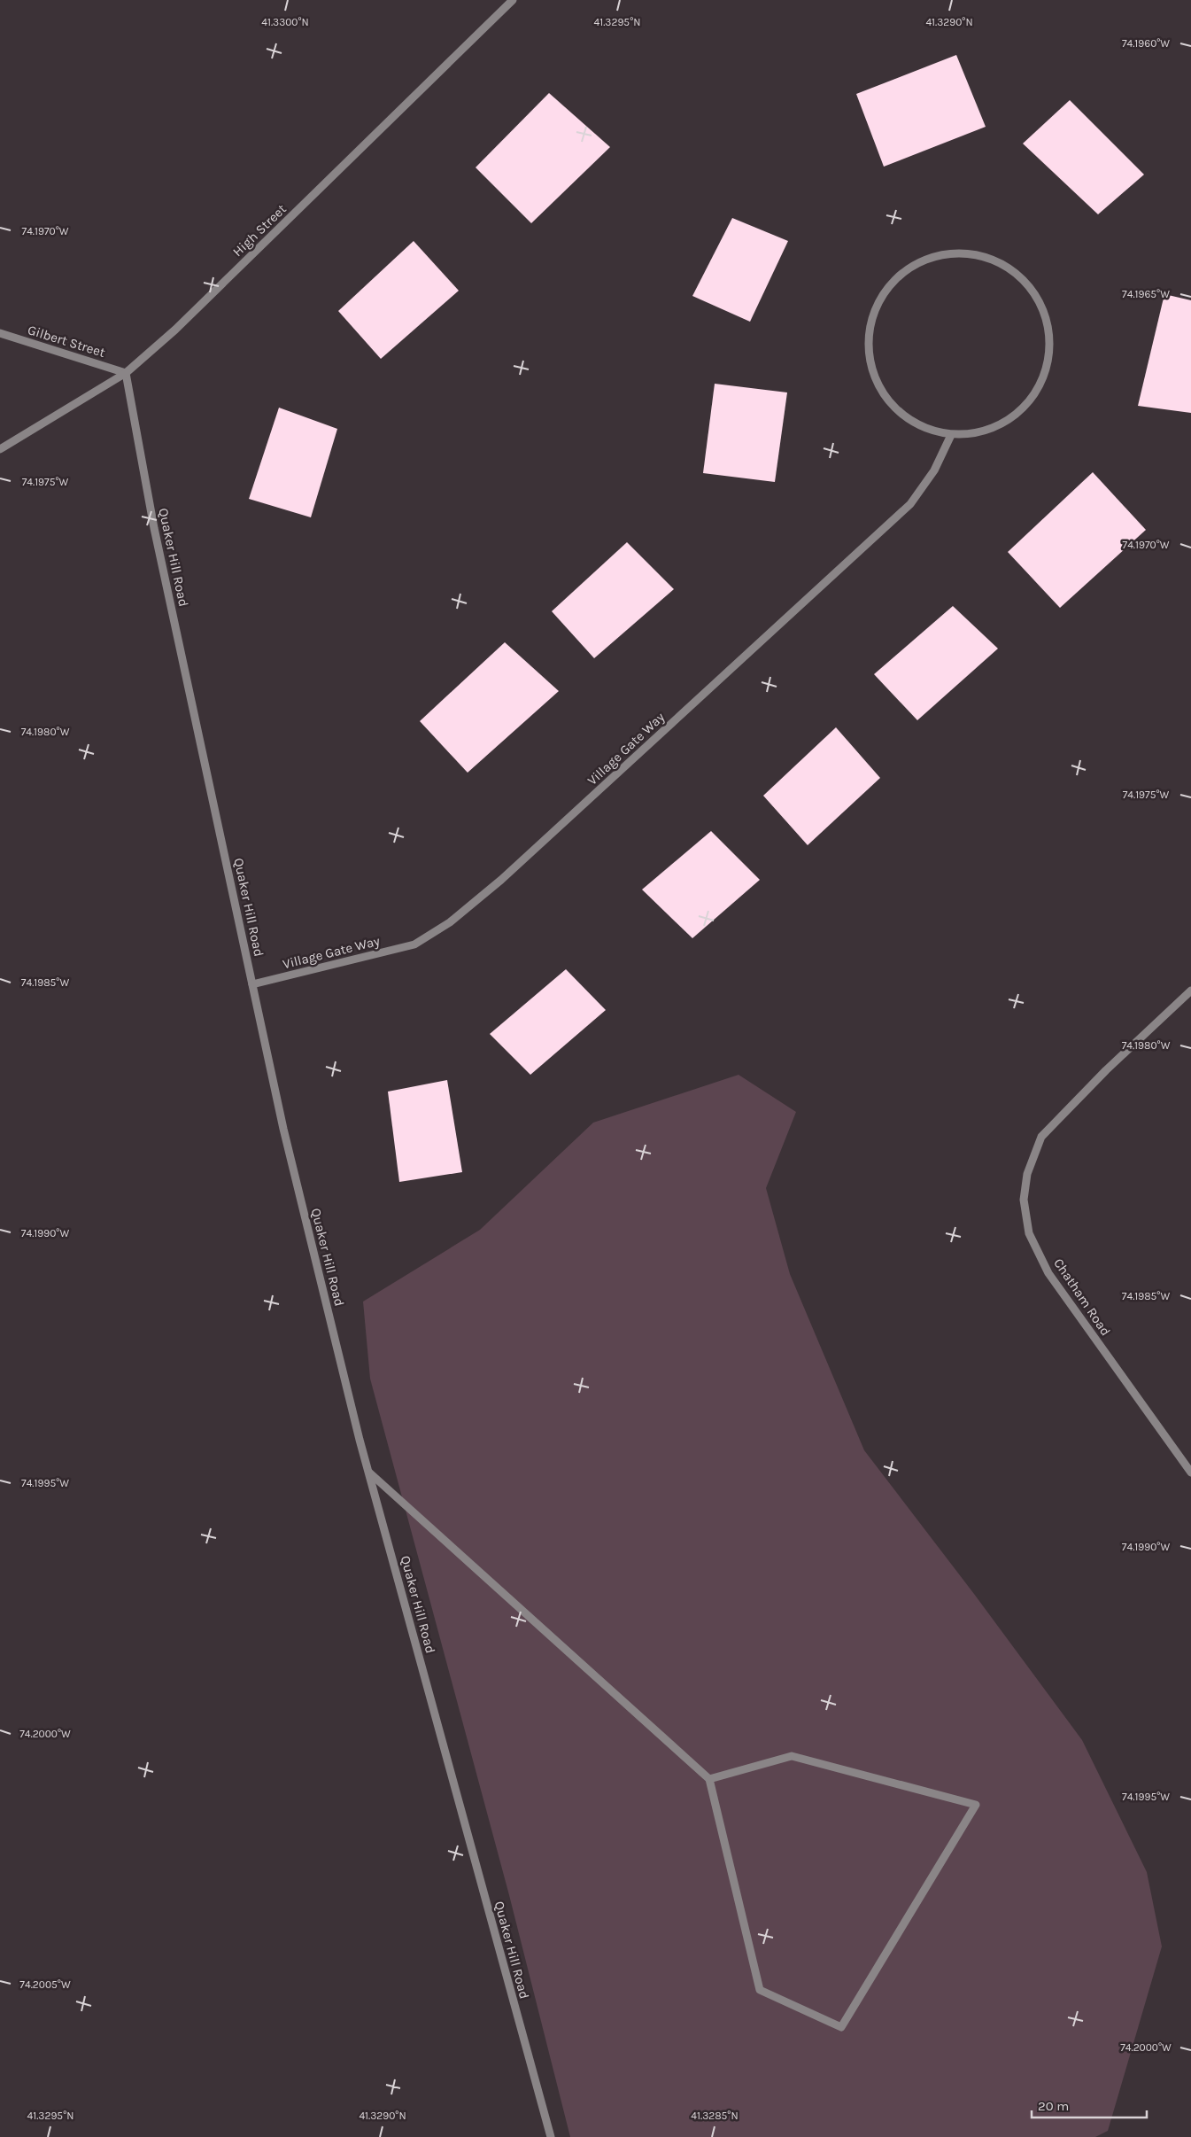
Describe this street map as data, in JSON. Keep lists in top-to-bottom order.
{
  "streets": {
    "street": [
      "High Street",
      "Gilbert Street",
      "Quaker Hill Road",
      "Village Gate Way",
      "Chatham Road"
    ]
  },
  "crossings": [
    ["High Street", "Gilbert Street"],
    ["High Street", "Quaker Hill Road"],
    ["Gilbert Street", "Quaker Hill Road"],
    ["Quaker Hill Road", "Village Gate Way"]
  ],
  "scale_bar": "20 m",
  "coordinates": [
    "41.3300°N",
    "41.3295°N",
    "41.3290°N",
    "74.1960°W",
    "74.1970°W",
    "74.1965°W",
    "74.1975°W",
    "74.1980°W",
    "74.1985°W",
    "74.1990°W",
    "74.1995°W",
    "74.2000°W",
    "74.2005°W",
    "41.3285°N"
  ]
}
